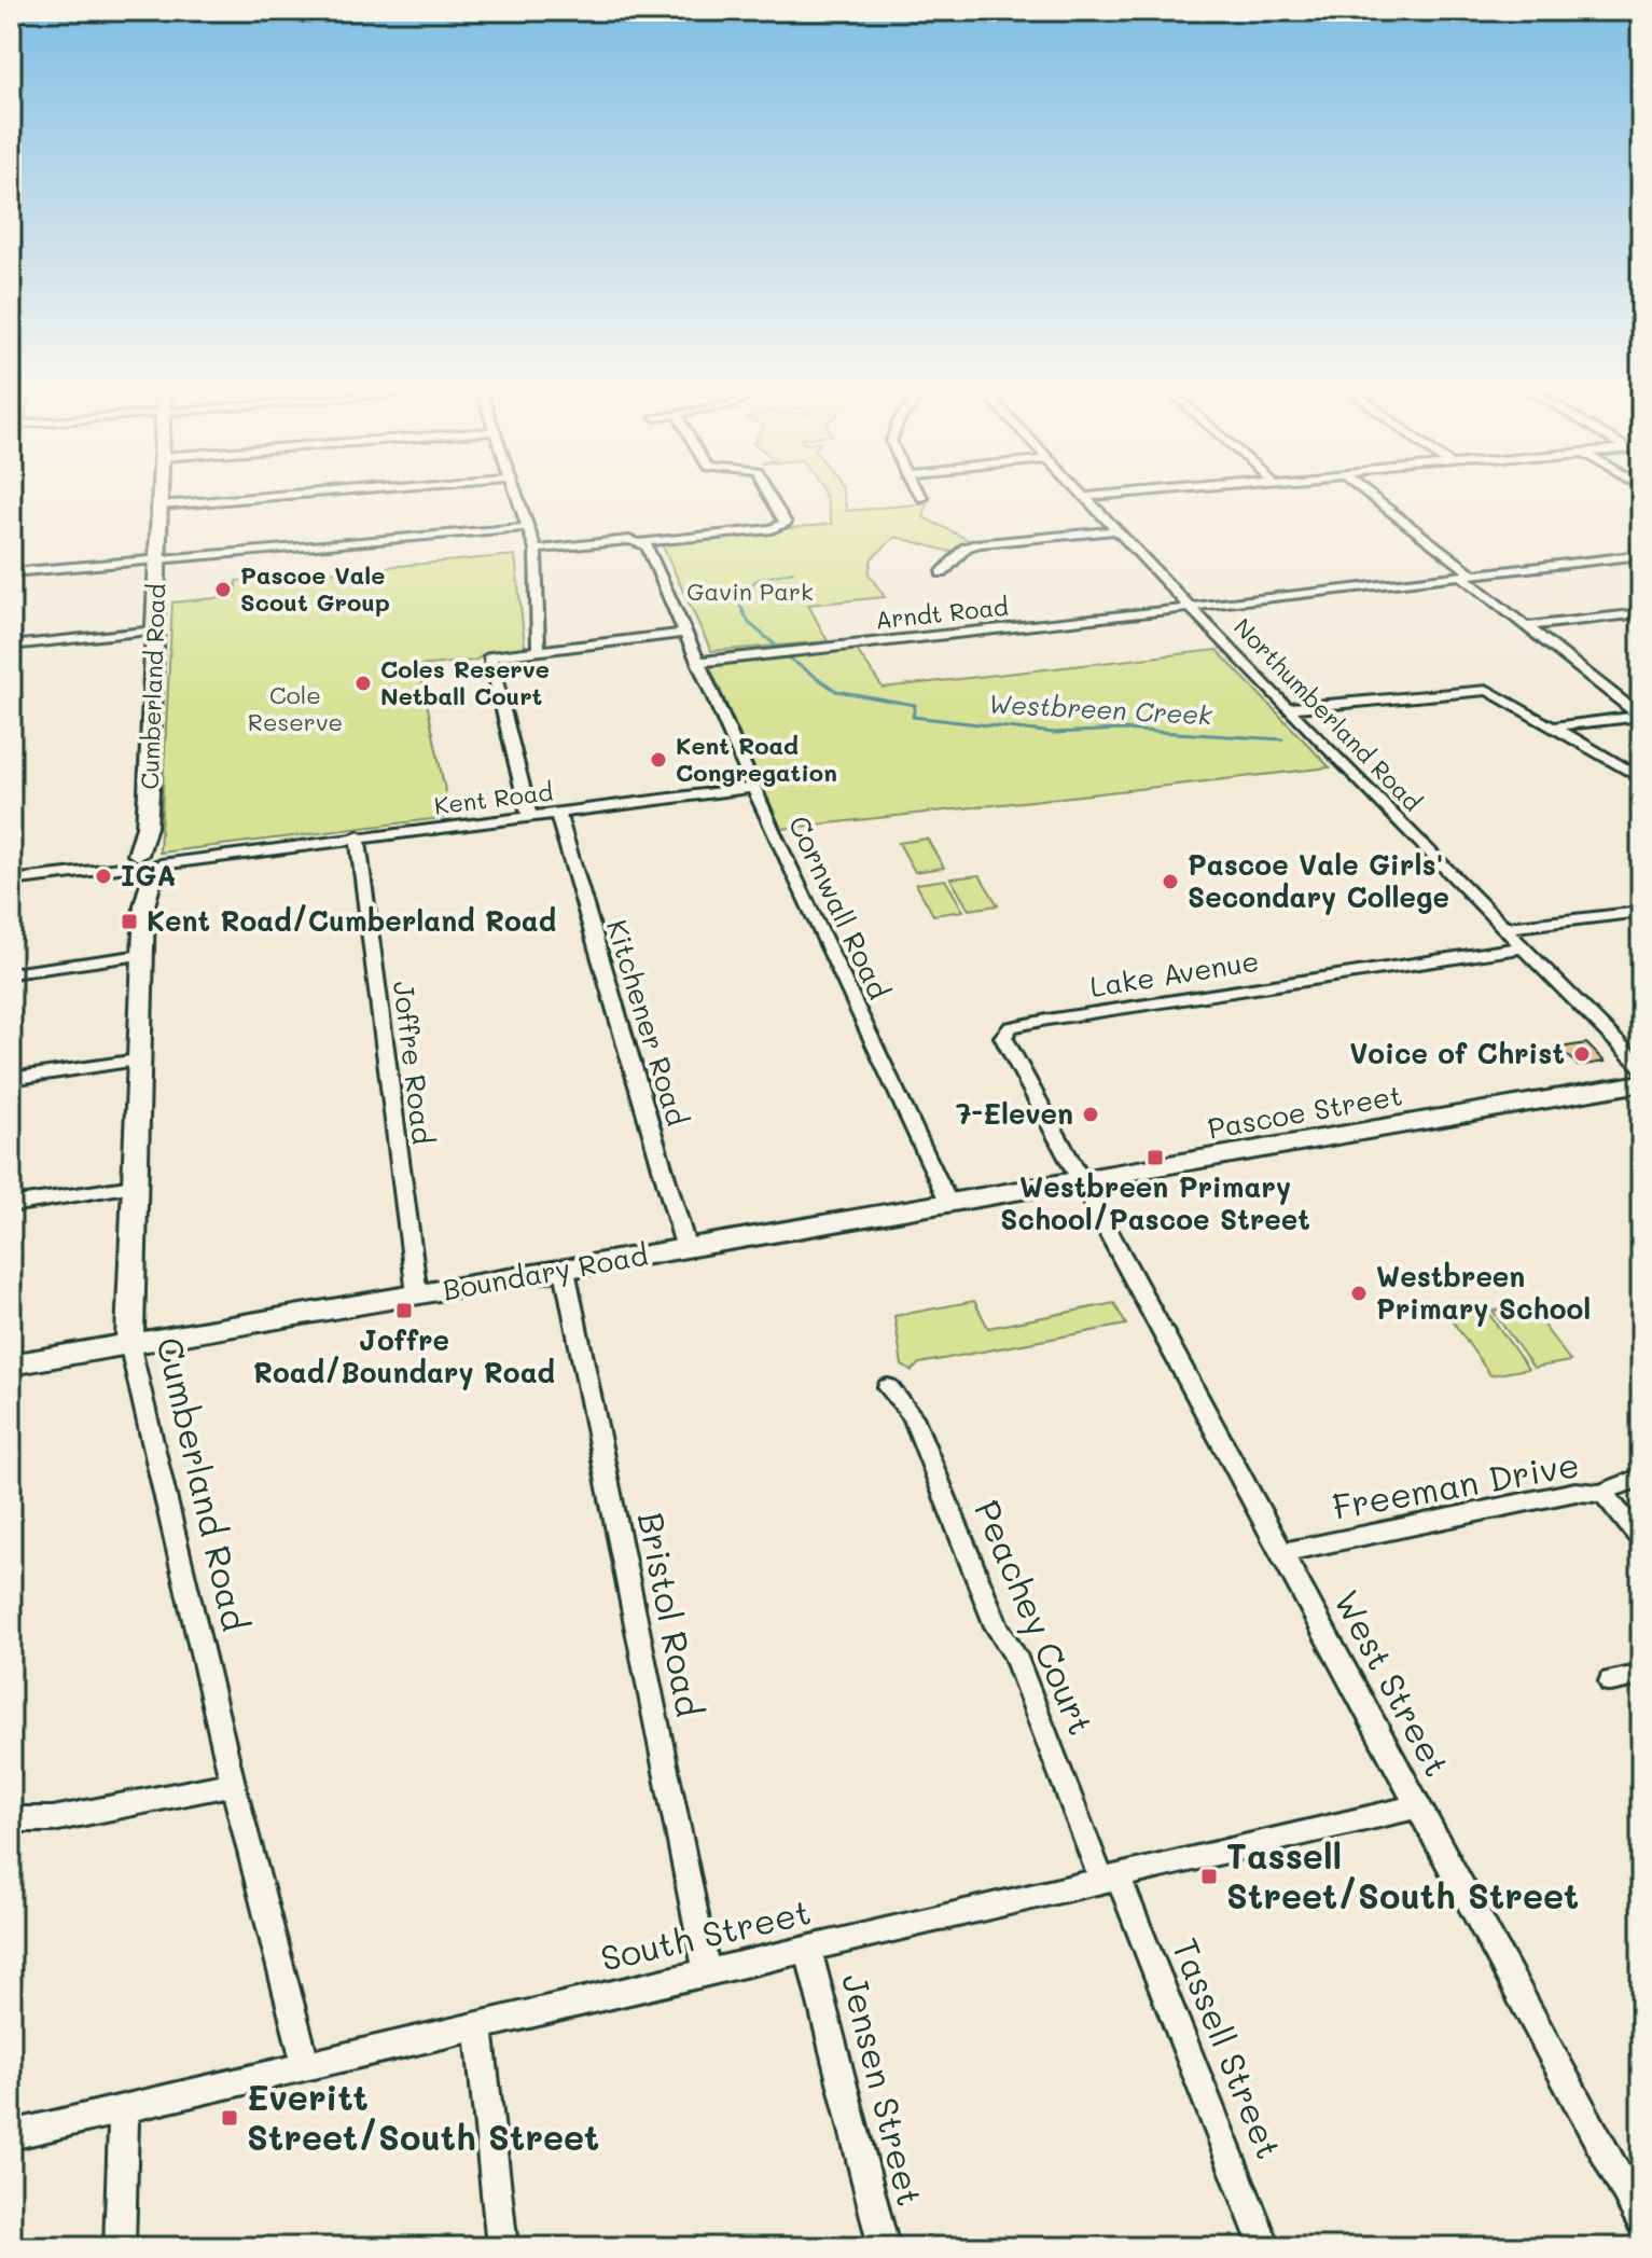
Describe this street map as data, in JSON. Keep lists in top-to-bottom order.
{
  "streets": {
    "main road": ["Cumberland Road", "Pascoe Street", "Boundary Road"],
    "street": [
      "Arndt Road",
      "Northumberland Road",
      "Kent Road",
      "Cornwall Road",
      "Lake Avenue",
      "Kitchener Road",
      "Joffre Road",
      "Freeman Drive",
      "Bristol Road",
      "Peachey Court",
      "West Street",
      "South Street",
      "Tassell Street",
      "Jensen Street"
    ]
  },
  "crossings": [
    ["Arndt Road", "Northumberland Road"],
    ["Arndt Road", "Cornwall Road"],
    ["Cumberland Road", "Kent Road"],
    ["Cumberland Road", "Boundary Road"],
    ["Cumberland Road", "South Street"],
    ["Northumberland Road", "Lake Avenue"],
    ["Kent Road", "Cornwall Road"],
    ["Kent Road", "Kitchener Road"],
    ["Kent Road", "Joffre Road"],
    ["Cornwall Road", "Boundary Road"],
    ["Lake Avenue", "Pascoe Street"],
    ["Lake Avenue", "Boundary Road"],
    ["Lake Avenue", "West Street"],
    ["Kitchener Road", "Boundary Road"],
    ["Joffre Road", "Boundary Road"],
    ["Pascoe Street", "Boundary Road"],
    ["Pascoe Street", "West Street"],
    ["Boundary Road", "Bristol Road"],
    ["Boundary Road", "West Street"],
    ["Freeman Drive", "West Street"],
    ["Bristol Road", "South Street"],
    ["Peachey Court", "South Street"],
    ["Peachey Court", "Tassell Street"],
    ["West Street", "South Street"],
    ["South Street", "Tassell Street"],
    ["South Street", "Jensen Street"]
  ],
  "water": ["Westbreen Creek"],
  "parks": ["Gavin Park", "Cole Reserve"],
  "places": {
    "other": [
      "Pascoe Vale Scout Group",
      "Coles Reserve Netball Court",
      "Kent Road Congregation",
      "IGA",
      "Pascoe Vale Girls' Secondary College",
      "Voice of Christ",
      "7-Eleven",
      "Westbreen Primary School"
    ],
    "transit": [
      "Kent Road/Cumberland Road",
      "Westbreen Primary School/Pascoe Street",
      "Joffre Road/Boundary Road",
      "Tassell Street/South Street",
      "Everitt Street/South Street"
    ]
  }
}
